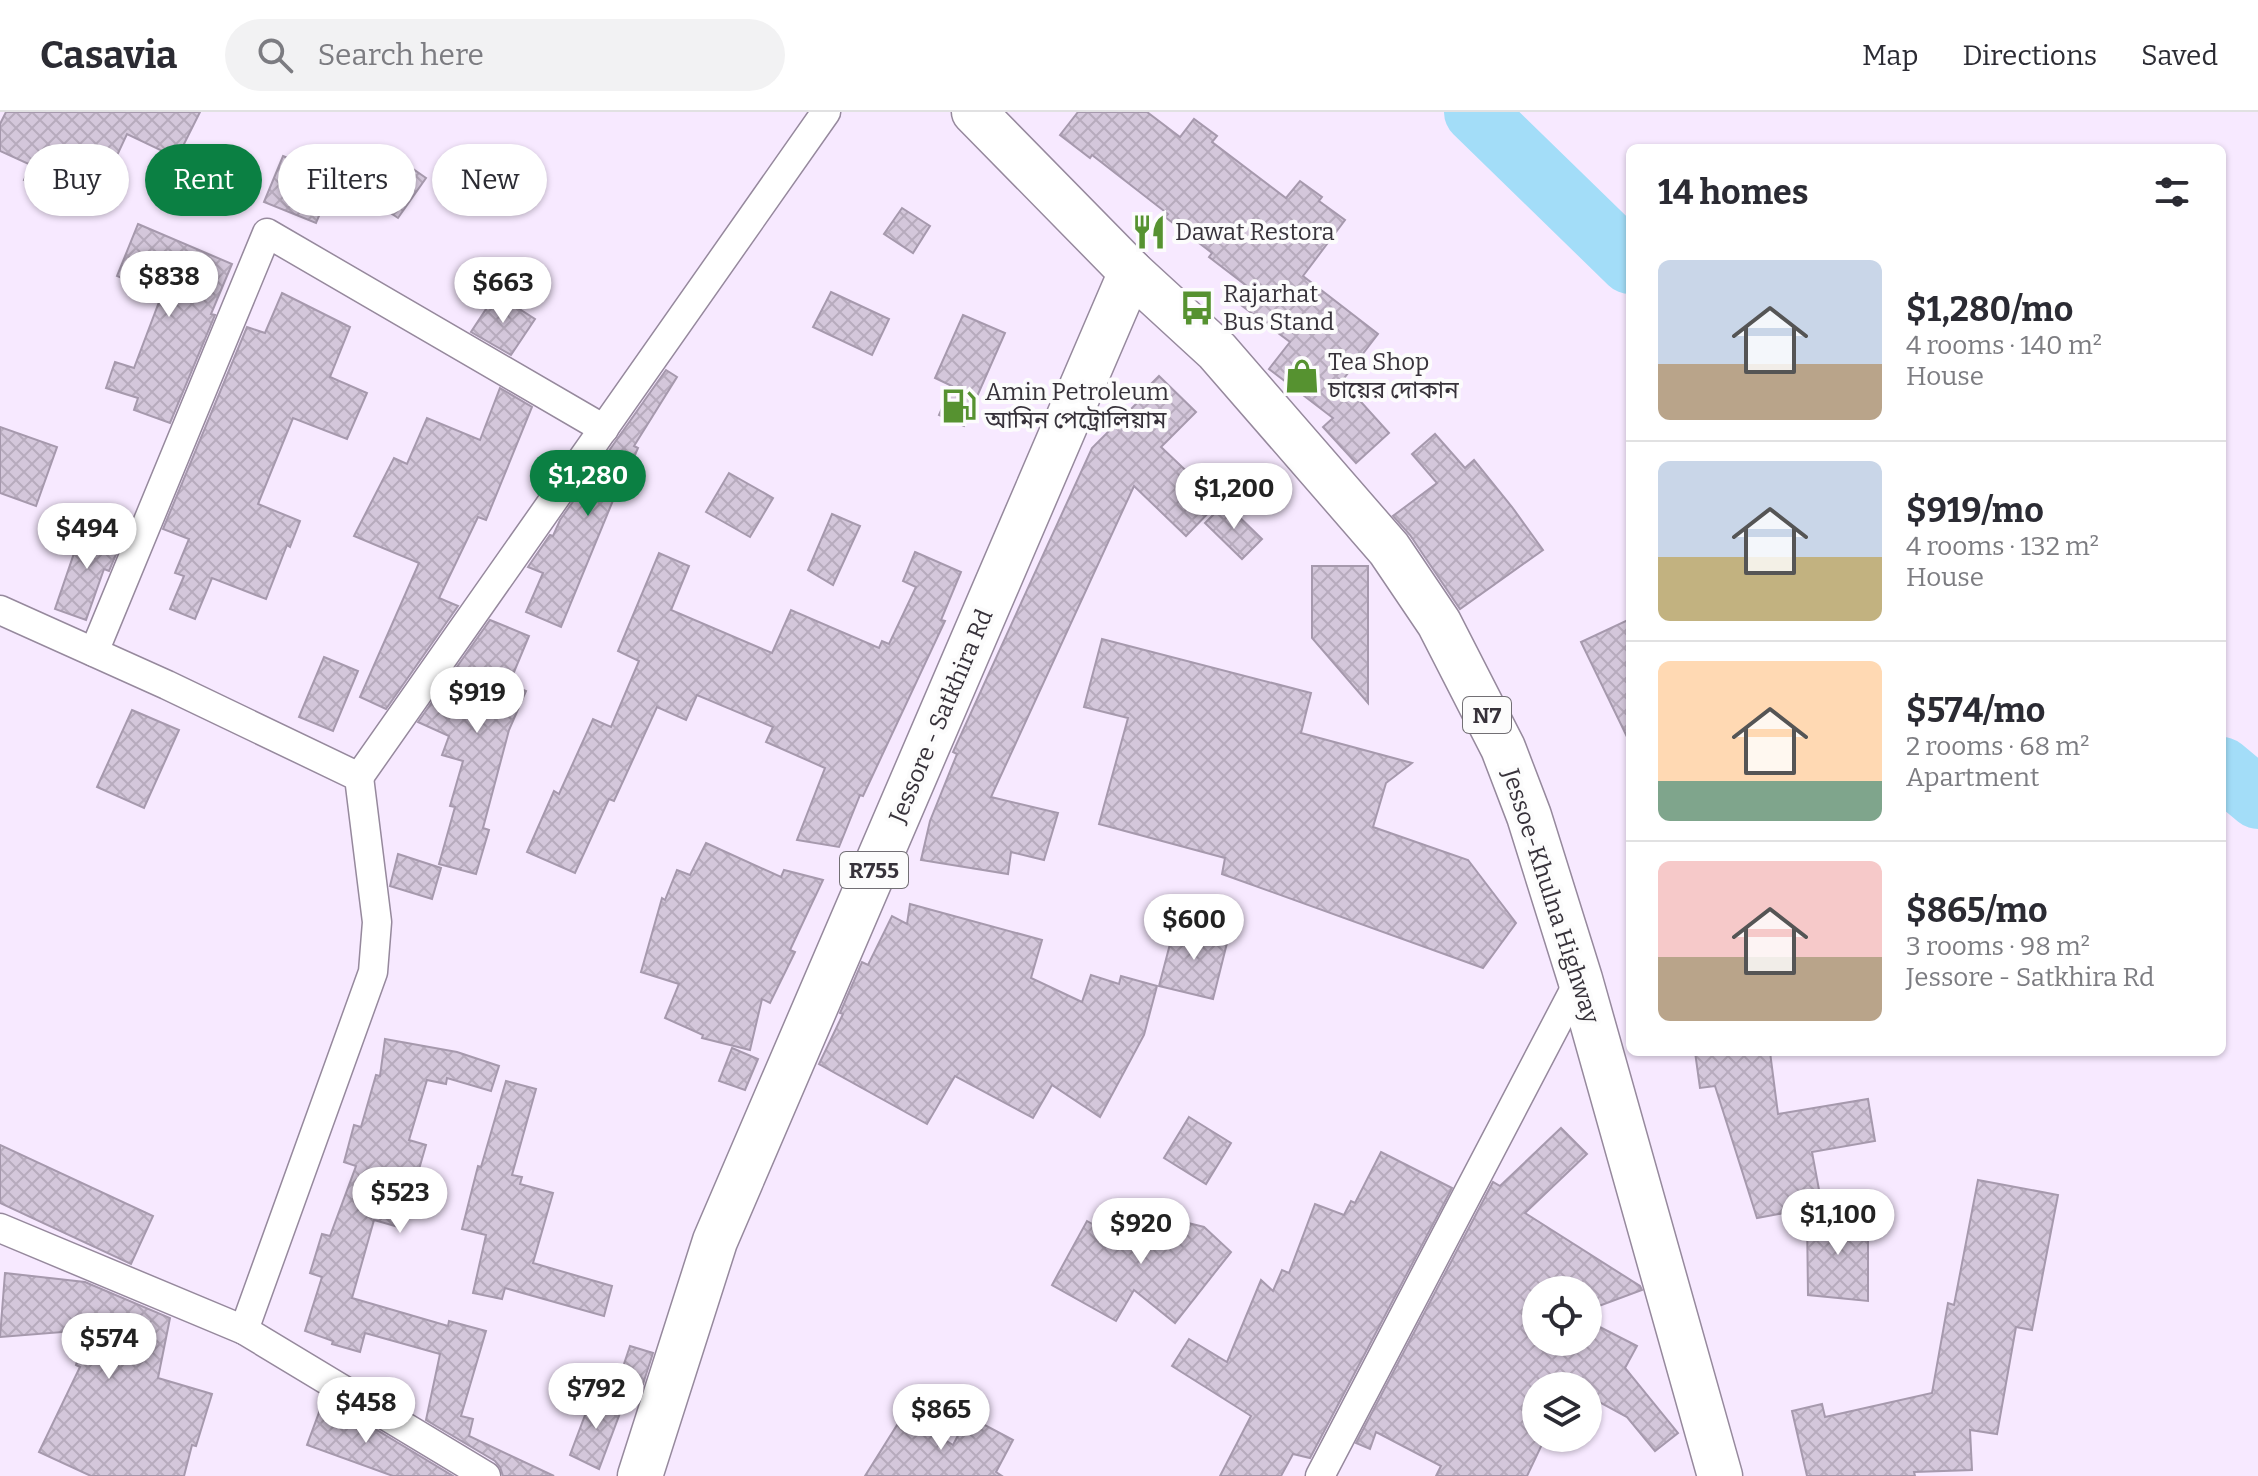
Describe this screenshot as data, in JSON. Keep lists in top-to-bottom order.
{
  "streets": {
    "main road": [
      "N7",
      "Jessore - Satkhira Rd",
      "R755",
      "Jessoe-Khulna Highway"
    ]
  },
  "crossings": [
    ["Jessore - Satkhira Rd", "Jessoe-Khulna Highway"]
  ],
  "places": {
    "restaurant": ["Dawat Restora"],
    "bus stop": ["Rajarhat Bus Stand"],
    "shop": ["Tea Shop চায়ের দোকান"],
    "fuel station": ["Amin Petroleum আমিন পেট্রোলিয়াম"]
  },
  "page": {
    "header": "Casavia",
    "search": "Search here",
    "nav": ["Map", "Directions", "Saved"],
    "chip": [
      "Buy",
      "Rent",
      "Filters",
      "New"
    ],
    "heading": "14 homes",
    "list": [
      {
        "name": "$1,280/mo",
        "note": "4 rooms · 140 m² · House"
      },
      {
        "name": "$919/mo",
        "note": "4 rooms · 132 m² · House"
      },
      {
        "name": "$574/mo",
        "note": "2 rooms · 68 m² · Apartment"
      },
      {
        "name": "$865/mo",
        "note": "3 rooms · 98 m² · Jessore - Satkhira Rd"
      }
    ],
    "price": [
      "$838",
      "$663",
      "$1,280",
      "$1,200",
      "$494",
      "$919",
      "$600",
      "$523",
      "$1,100",
      "$920",
      "$574",
      "$792",
      "$458",
      "$865"
    ]
  }
}
